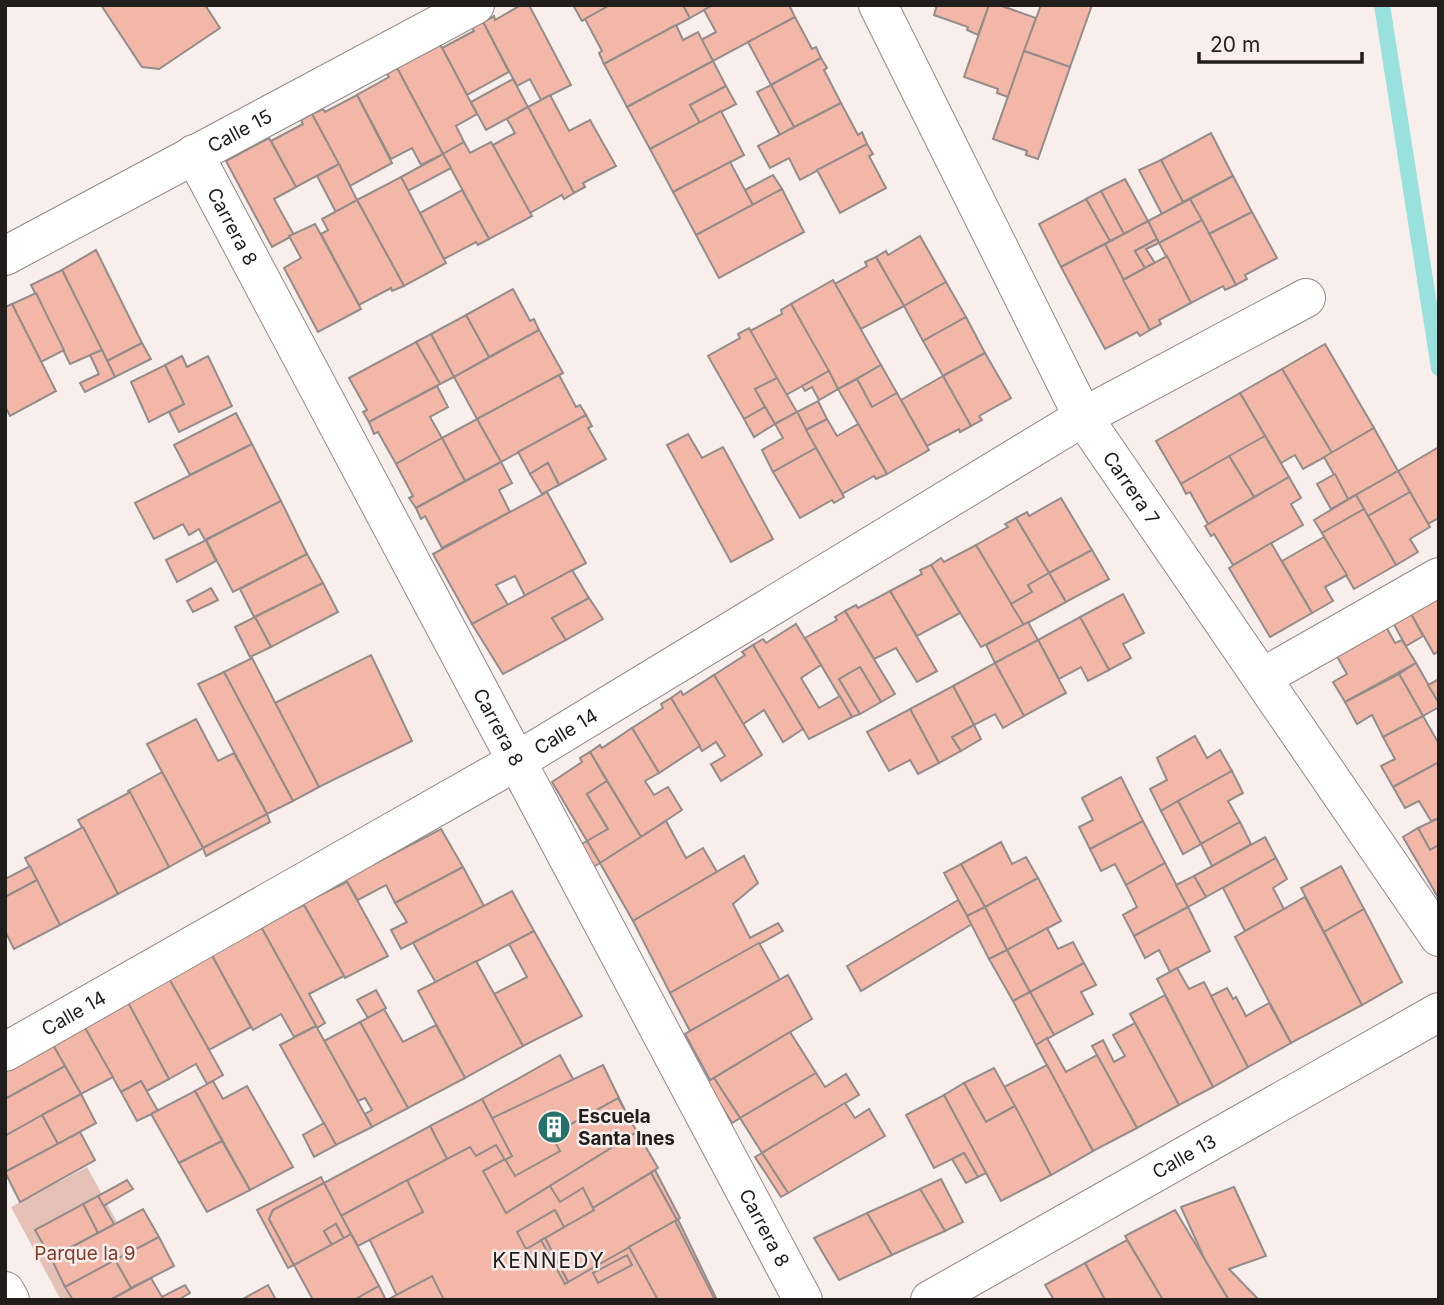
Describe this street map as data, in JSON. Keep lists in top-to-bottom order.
{
  "streets": {
    "street": [
      "Calle 15",
      "Carrera 8",
      "Carrera 7",
      "Calle 14",
      "Calle 13"
    ]
  },
  "crossings": [
    ["Calle 15", "Carrera 8"],
    ["Carrera 8", "Calle 14"],
    ["Carrera 7", "Calle 14"]
  ],
  "districts": ["KENNEDY"],
  "parks": ["Parque la 9"],
  "places": {
    "building": ["Escuela Santa Ines"]
  },
  "scale_bar": "20 m"
}
